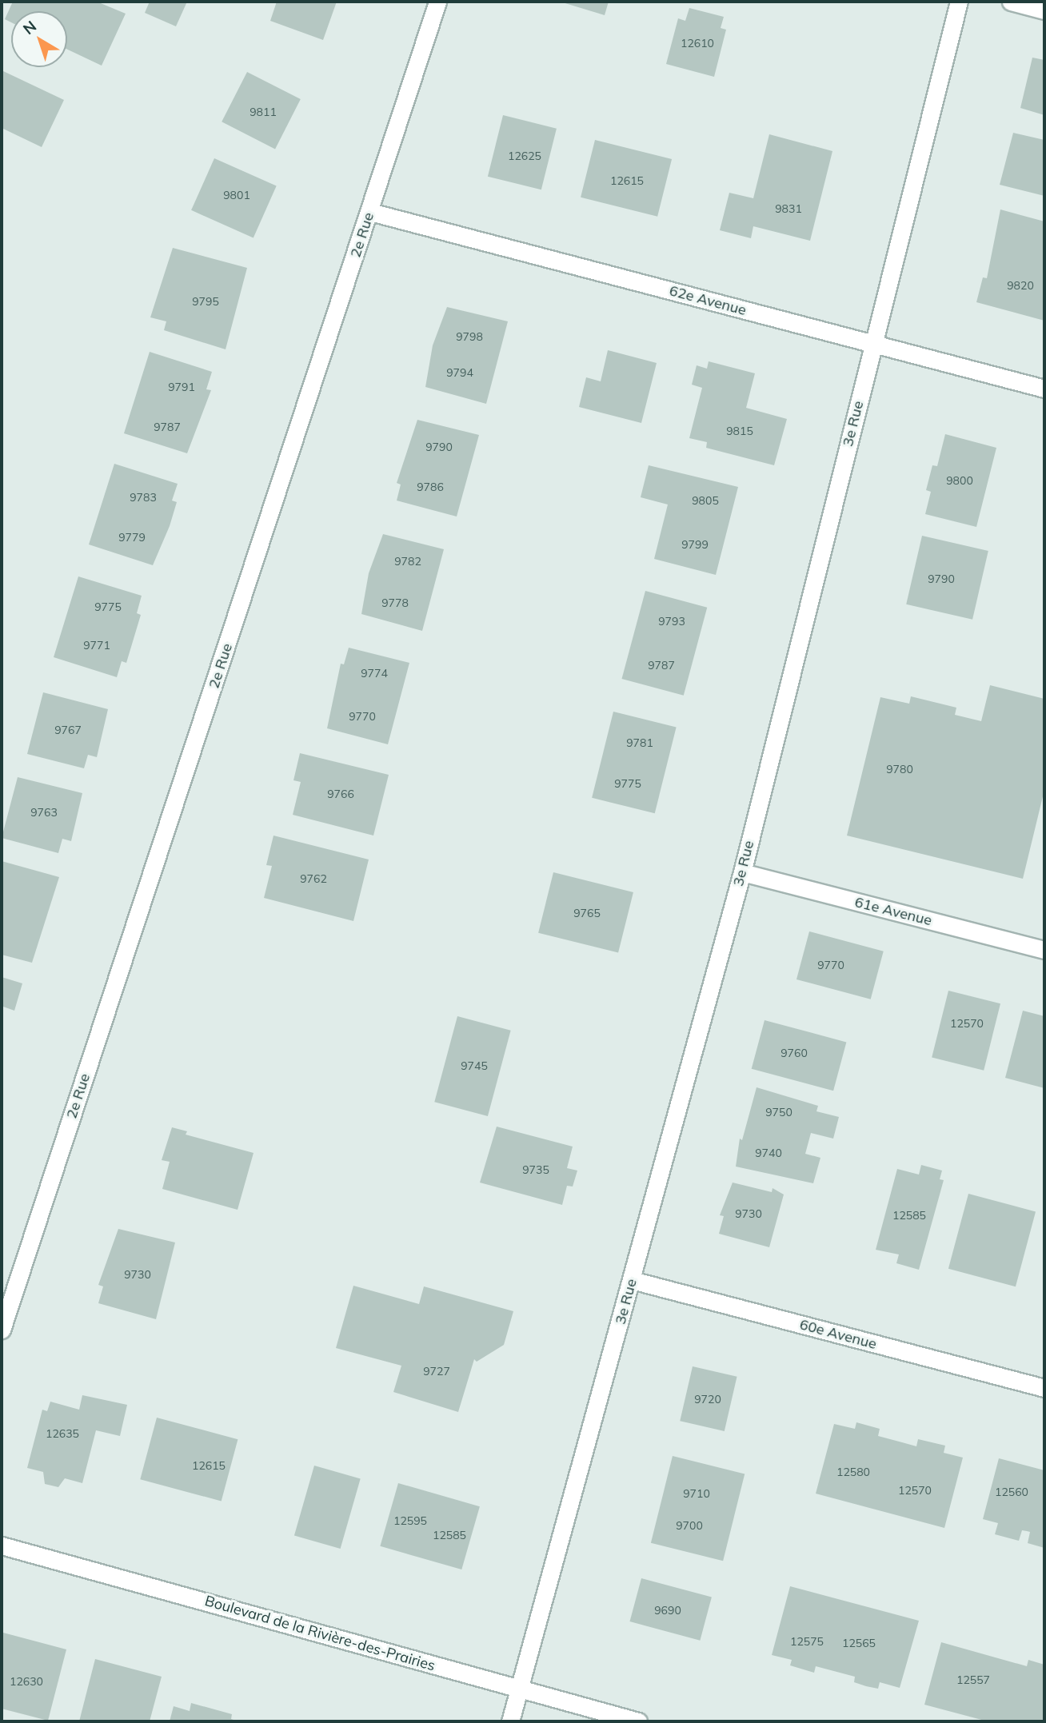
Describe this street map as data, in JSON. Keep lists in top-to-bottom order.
{
  "streets": {
    "street": [
      "2e Rue",
      "62e Avenue",
      "3e Rue",
      "61e Avenue",
      "60e Avenue",
      "Boulevard de la Rivière-des-Prairies"
    ]
  },
  "crossings": [
    ["2e Rue", "62e Avenue"],
    ["62e Avenue", "3e Rue"],
    ["3e Rue", "61e Avenue"],
    ["3e Rue", "60e Avenue"],
    ["3e Rue", "Boulevard de la Rivière-des-Prairies"]
  ],
  "house_numbers": [
    "12610",
    "9811",
    "12625",
    "12615",
    "9801",
    "9831",
    "9820",
    "9795",
    "9798",
    "9794",
    "9791",
    "9787",
    "9815",
    "9790",
    "9800",
    "9786",
    "9783",
    "9805",
    "9779",
    "9799",
    "9782",
    "9790",
    "9778",
    "9775",
    "9793",
    "9771",
    "9787",
    "9774",
    "9770",
    "9767",
    "9781",
    "9780",
    "9775",
    "9766",
    "9763",
    "9762",
    "9765",
    "9770",
    "12570",
    "9760",
    "9745",
    "9750",
    "9740",
    "9735",
    "9730",
    "12585",
    "9730",
    "9727",
    "9720",
    "12635",
    "12615",
    "12580",
    "12570",
    "12560",
    "9710",
    "12595",
    "9700",
    "12585",
    "9690",
    "12575",
    "12565",
    "12557",
    "12630"
  ],
  "north": "top left"
}
